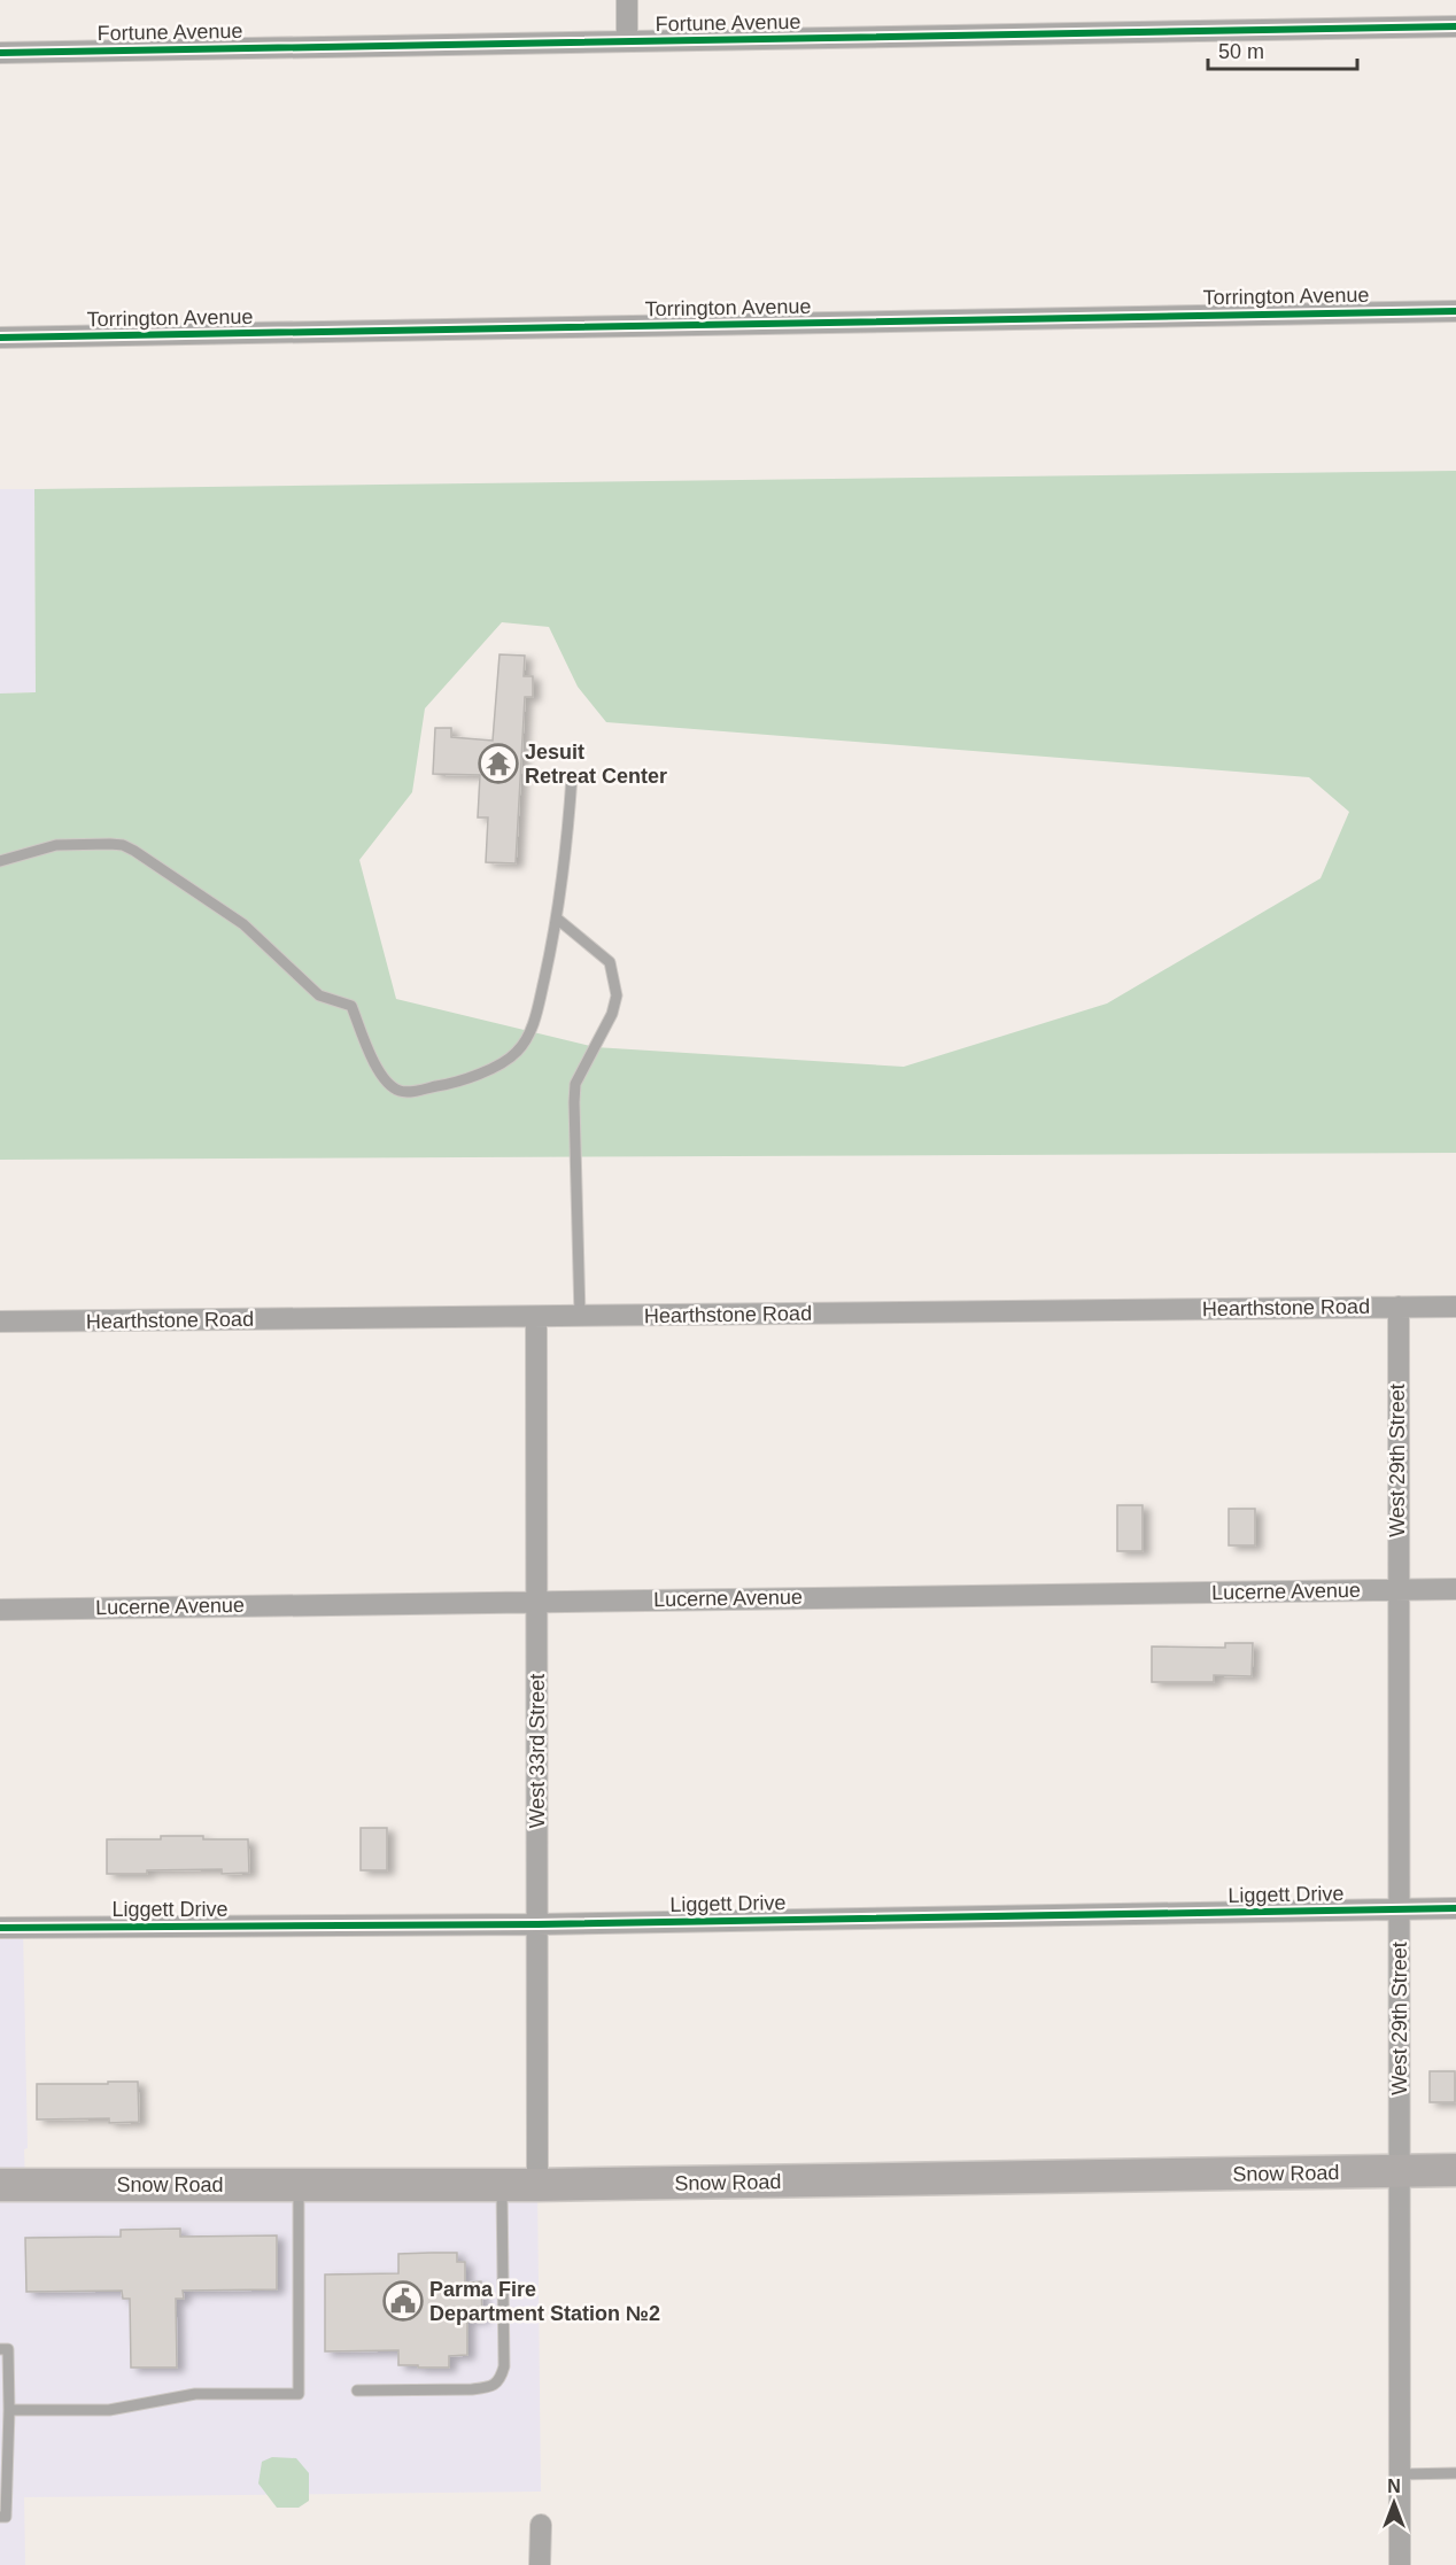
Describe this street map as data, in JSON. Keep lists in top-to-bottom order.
{
  "streets": {
    "main road": ["Snow Road"],
    "street": [
      "Fortune Avenue",
      "Torrington Avenue",
      "Hearthstone Road",
      "West 29th Street",
      "Lucerne Avenue",
      "West 33rd Street",
      "Liggett Drive"
    ]
  },
  "crossings": [
    ["Hearthstone Road", "West 29th Street"],
    ["Hearthstone Road", "West 33rd Street"],
    ["West 29th Street", "Lucerne Avenue"],
    ["West 29th Street", "Liggett Drive"],
    ["West 29th Street", "Snow Road"],
    ["Lucerne Avenue", "West 33rd Street"],
    ["West 33rd Street", "Liggett Drive"],
    ["West 33rd Street", "Snow Road"]
  ],
  "places": {
    "temple": ["Jesuit Retreat Center"],
    "public building": ["Parma Fire Department Station №2"]
  },
  "scale_bar": "50 m",
  "north": "top"
}
